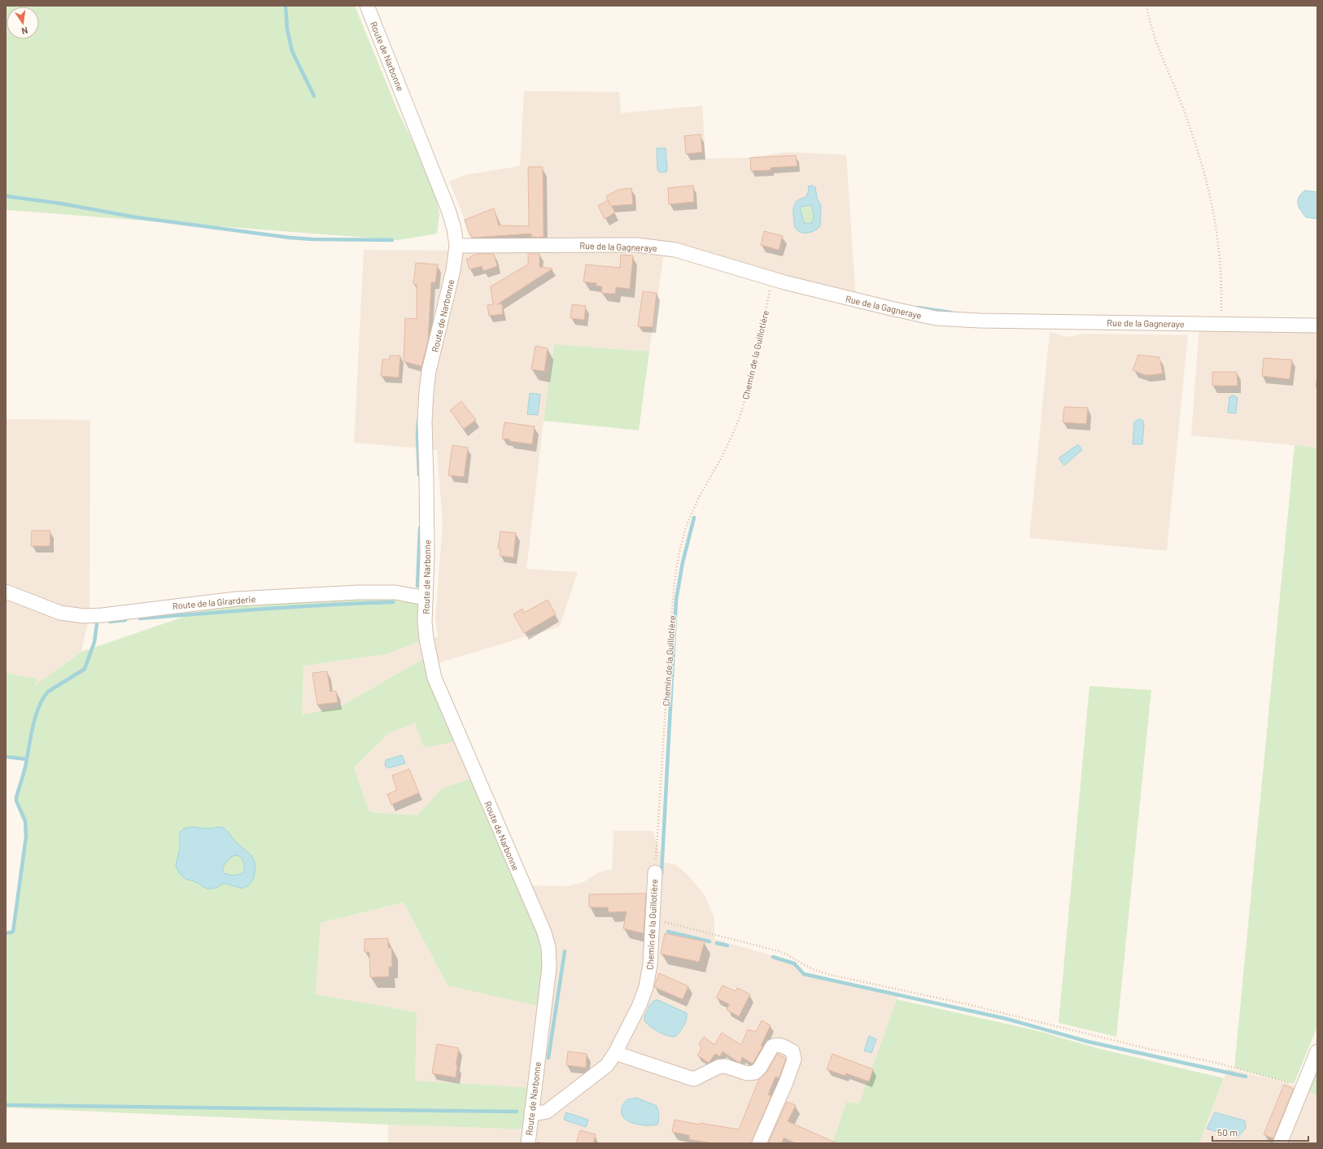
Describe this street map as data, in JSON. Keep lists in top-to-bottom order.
{
  "streets": {
    "street": [
      "Route de Narbonne",
      "Rue de la Gagneraye",
      "Chemin de la Guillotière",
      "Route de la Girarderie"
    ]
  },
  "crossings": [
    ["Route de Narbonne", "Rue de la Gagneraye"],
    ["Route de Narbonne", "Chemin de la Guillotière"],
    ["Route de Narbonne", "Route de la Girarderie"],
    ["Rue de la Gagneraye", "Chemin de la Guillotière"]
  ],
  "scale_bar": "50 m",
  "north": "bottom"
}
